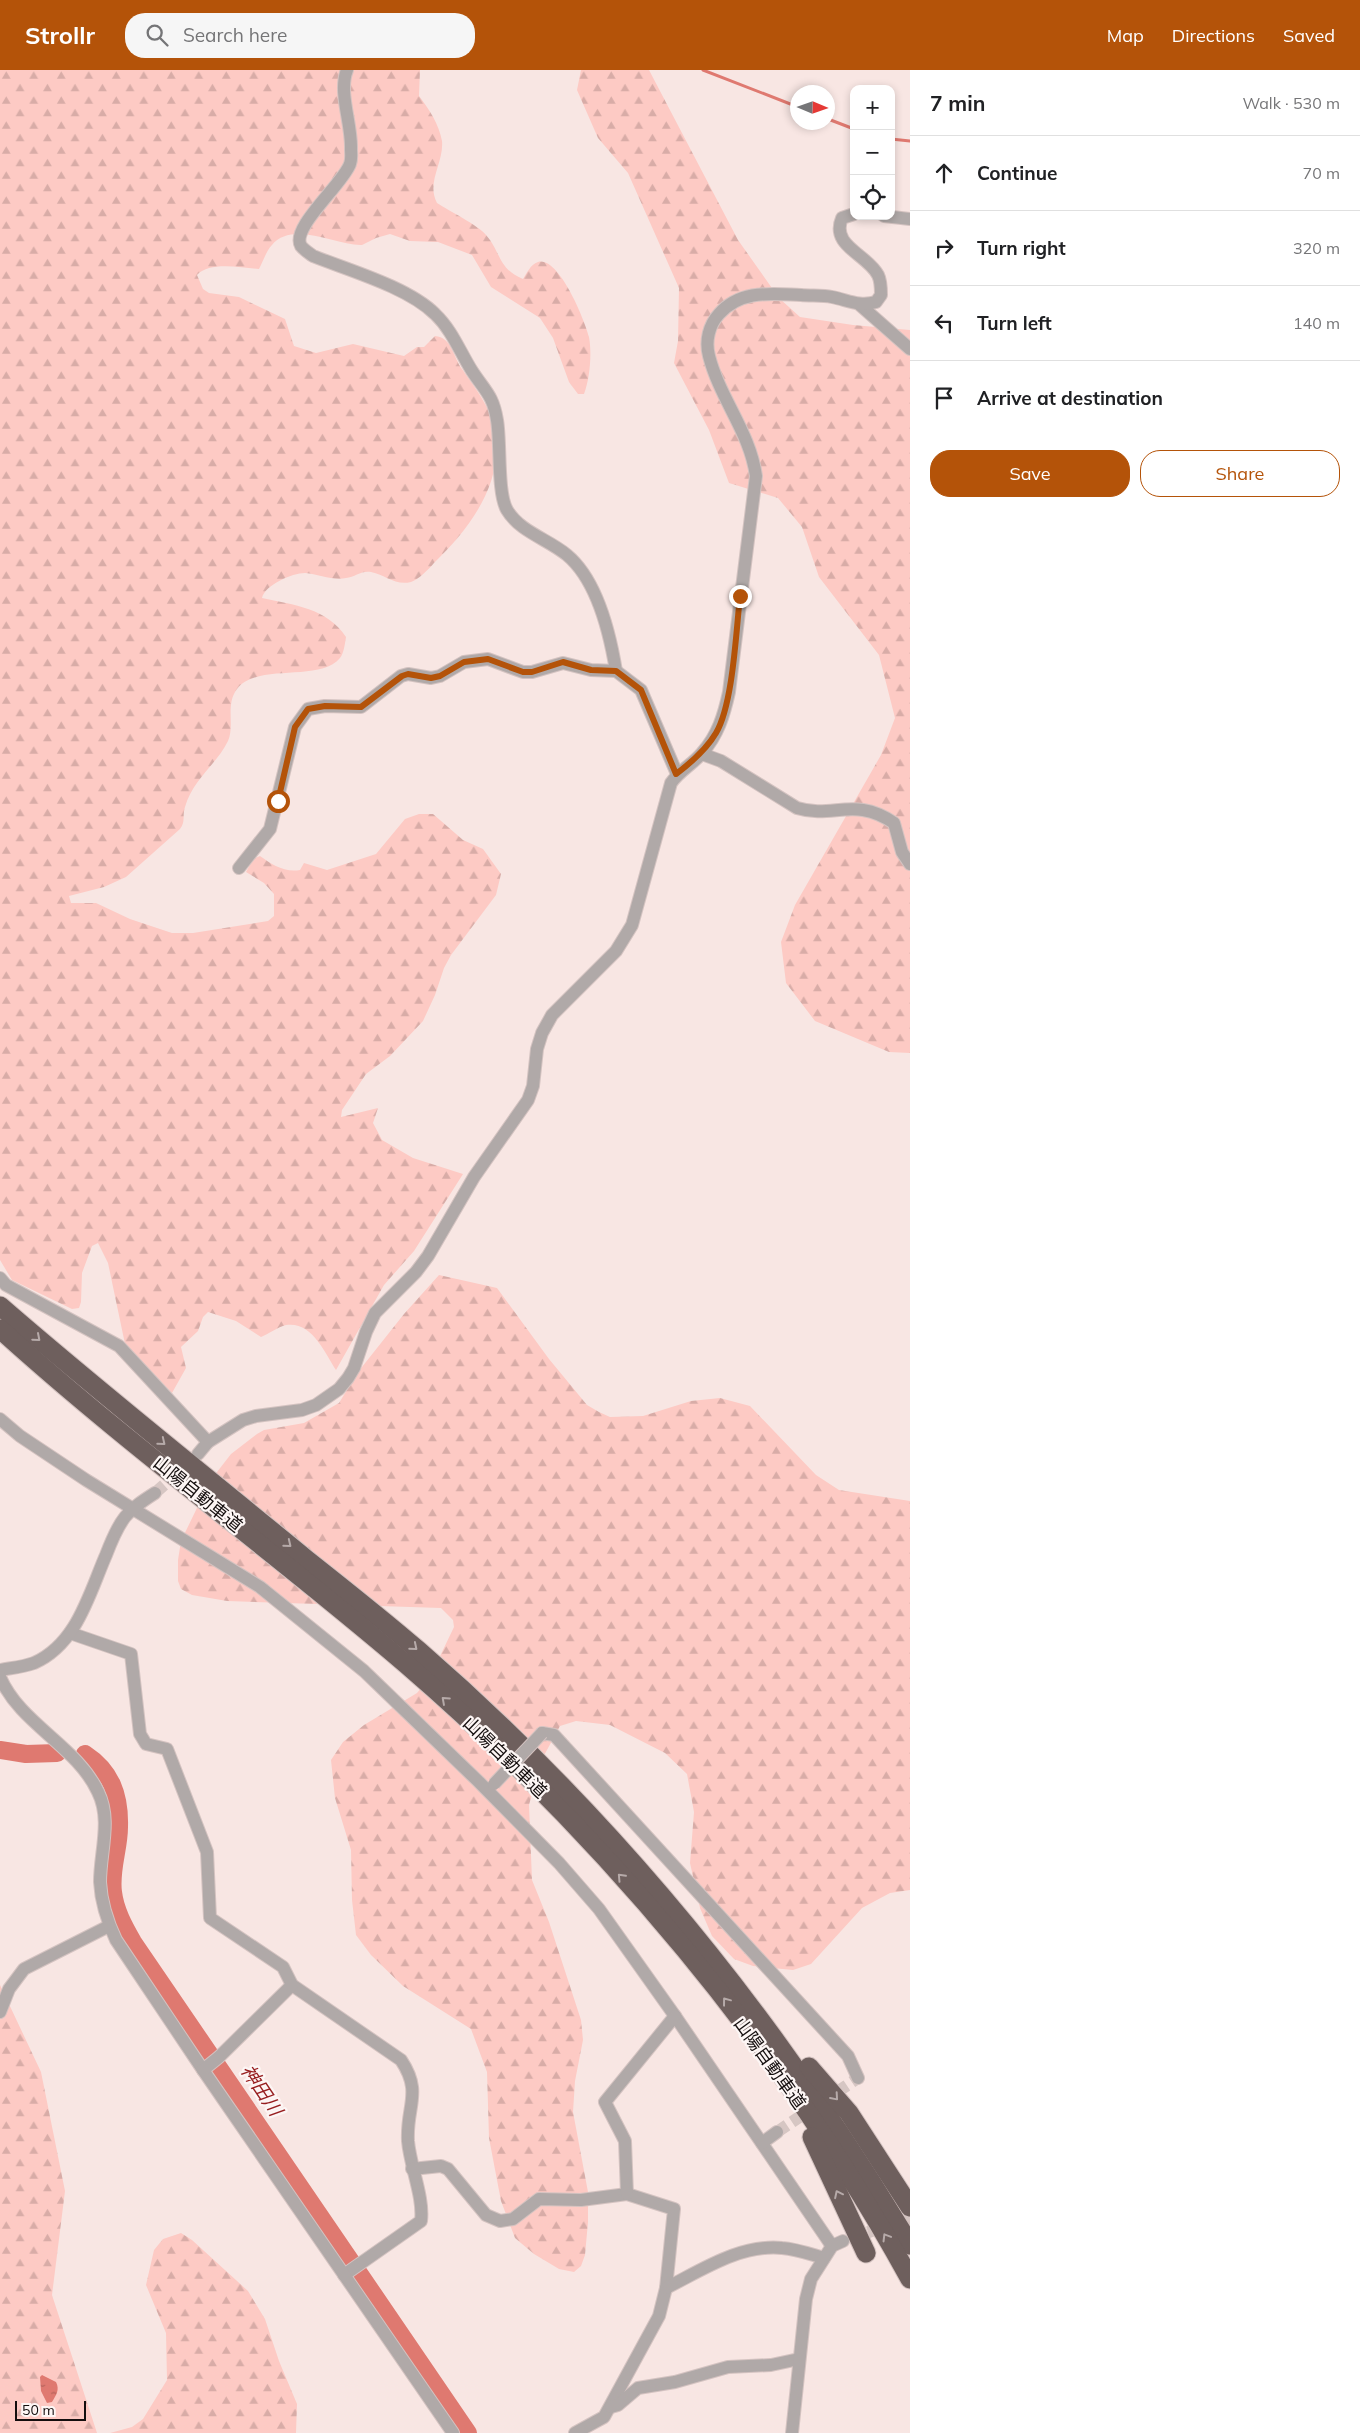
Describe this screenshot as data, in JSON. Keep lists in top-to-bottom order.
{
  "streets": {
    "highway": ["山陽自動車道"]
  },
  "water": ["神田川"],
  "scale_bar": "50 m",
  "north": "right",
  "page": {
    "header": "Strollr",
    "search": "Search here",
    "nav": ["Map", "Directions", "Saved"],
    "heading": ["7 min", "Walk · 530 m"],
    "map_buttons": ["+", "−"],
    "list": [
      ["Continue", "70 m"],
      ["Turn right", "320 m"],
      ["Turn left", "140 m"],
      "Arrive at destination"
    ],
    "buttons": ["Save", "Share"],
    "scale": "50 m"
  }
}
